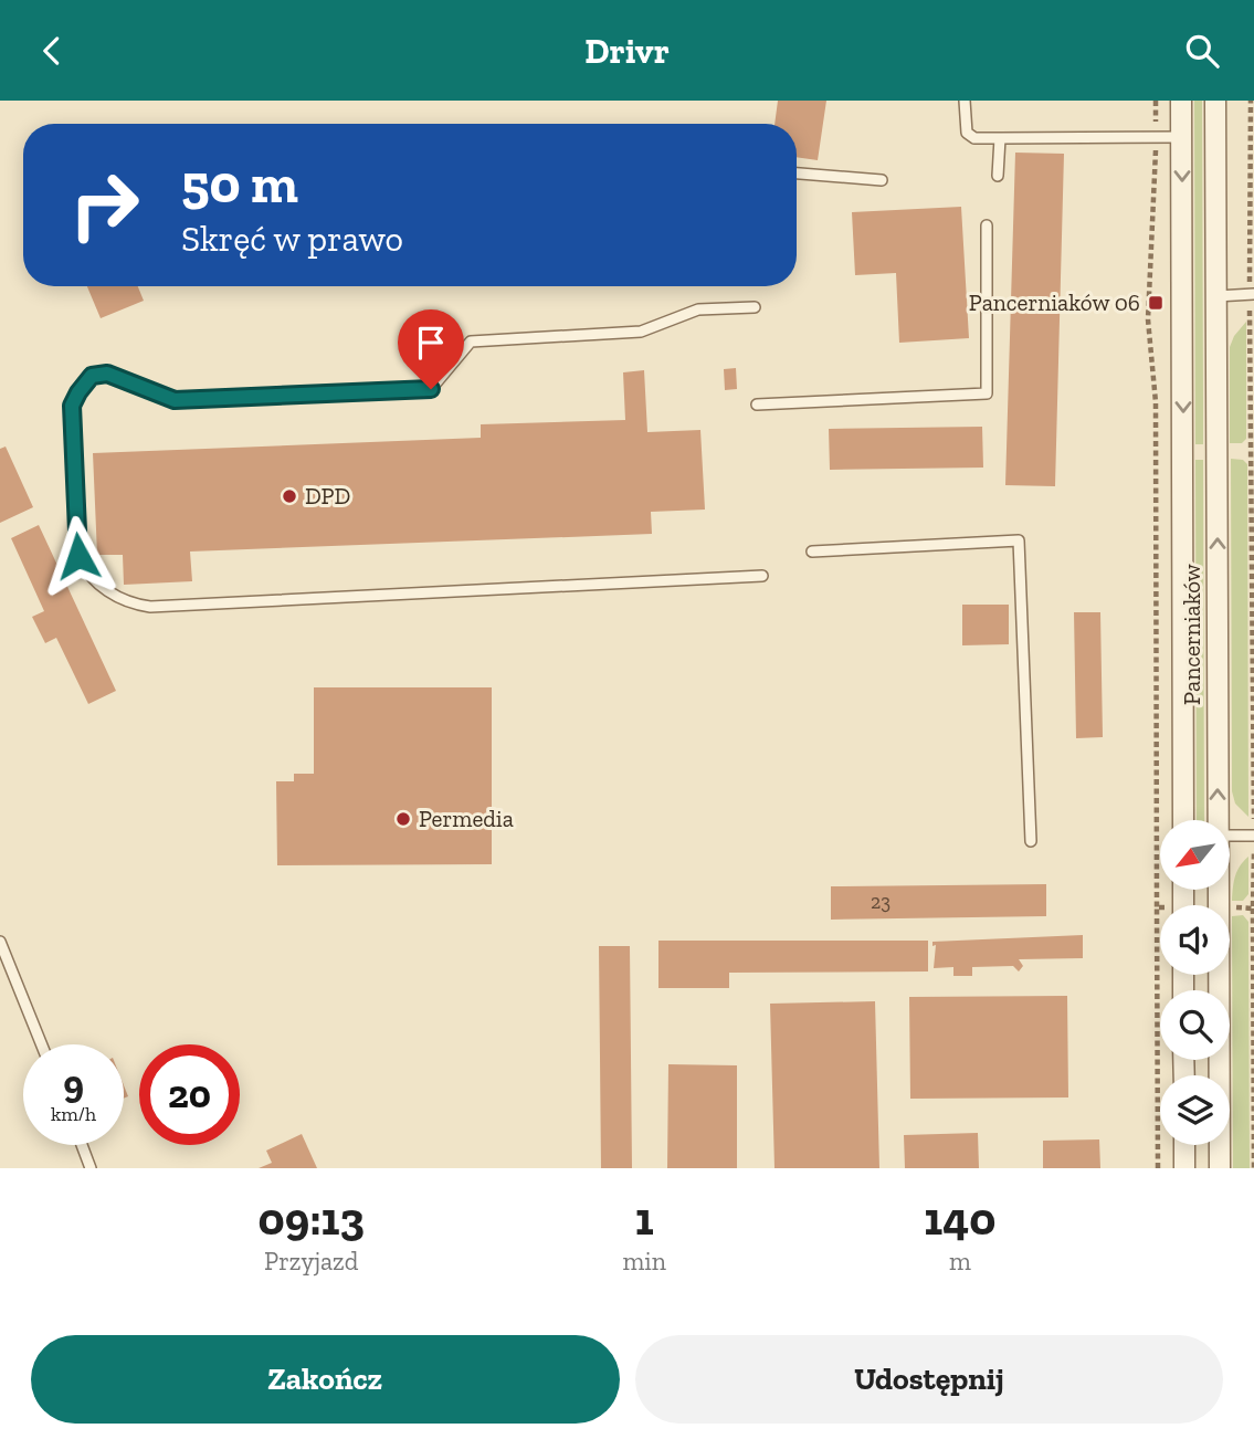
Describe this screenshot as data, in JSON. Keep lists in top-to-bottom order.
{
  "streets": {
    "street": ["Pancerniaków"]
  },
  "places": {
    "transit": ["Pancerniaków 06"],
    "other": ["DPD", "Permedia"]
  },
  "house_numbers": ["23"],
  "north": "bottom left",
  "page": {
    "header": "Drivr",
    "turn": ["50 m", "Skręć w prawo"],
    "speed": "9 km/h",
    "limit": "20",
    "eta": [
      "09:13",
      "Przyjazd",
      "1",
      "min",
      "140",
      "m"
    ],
    "buttons": ["Zakończ", "Udostępnij"]
  }
}
